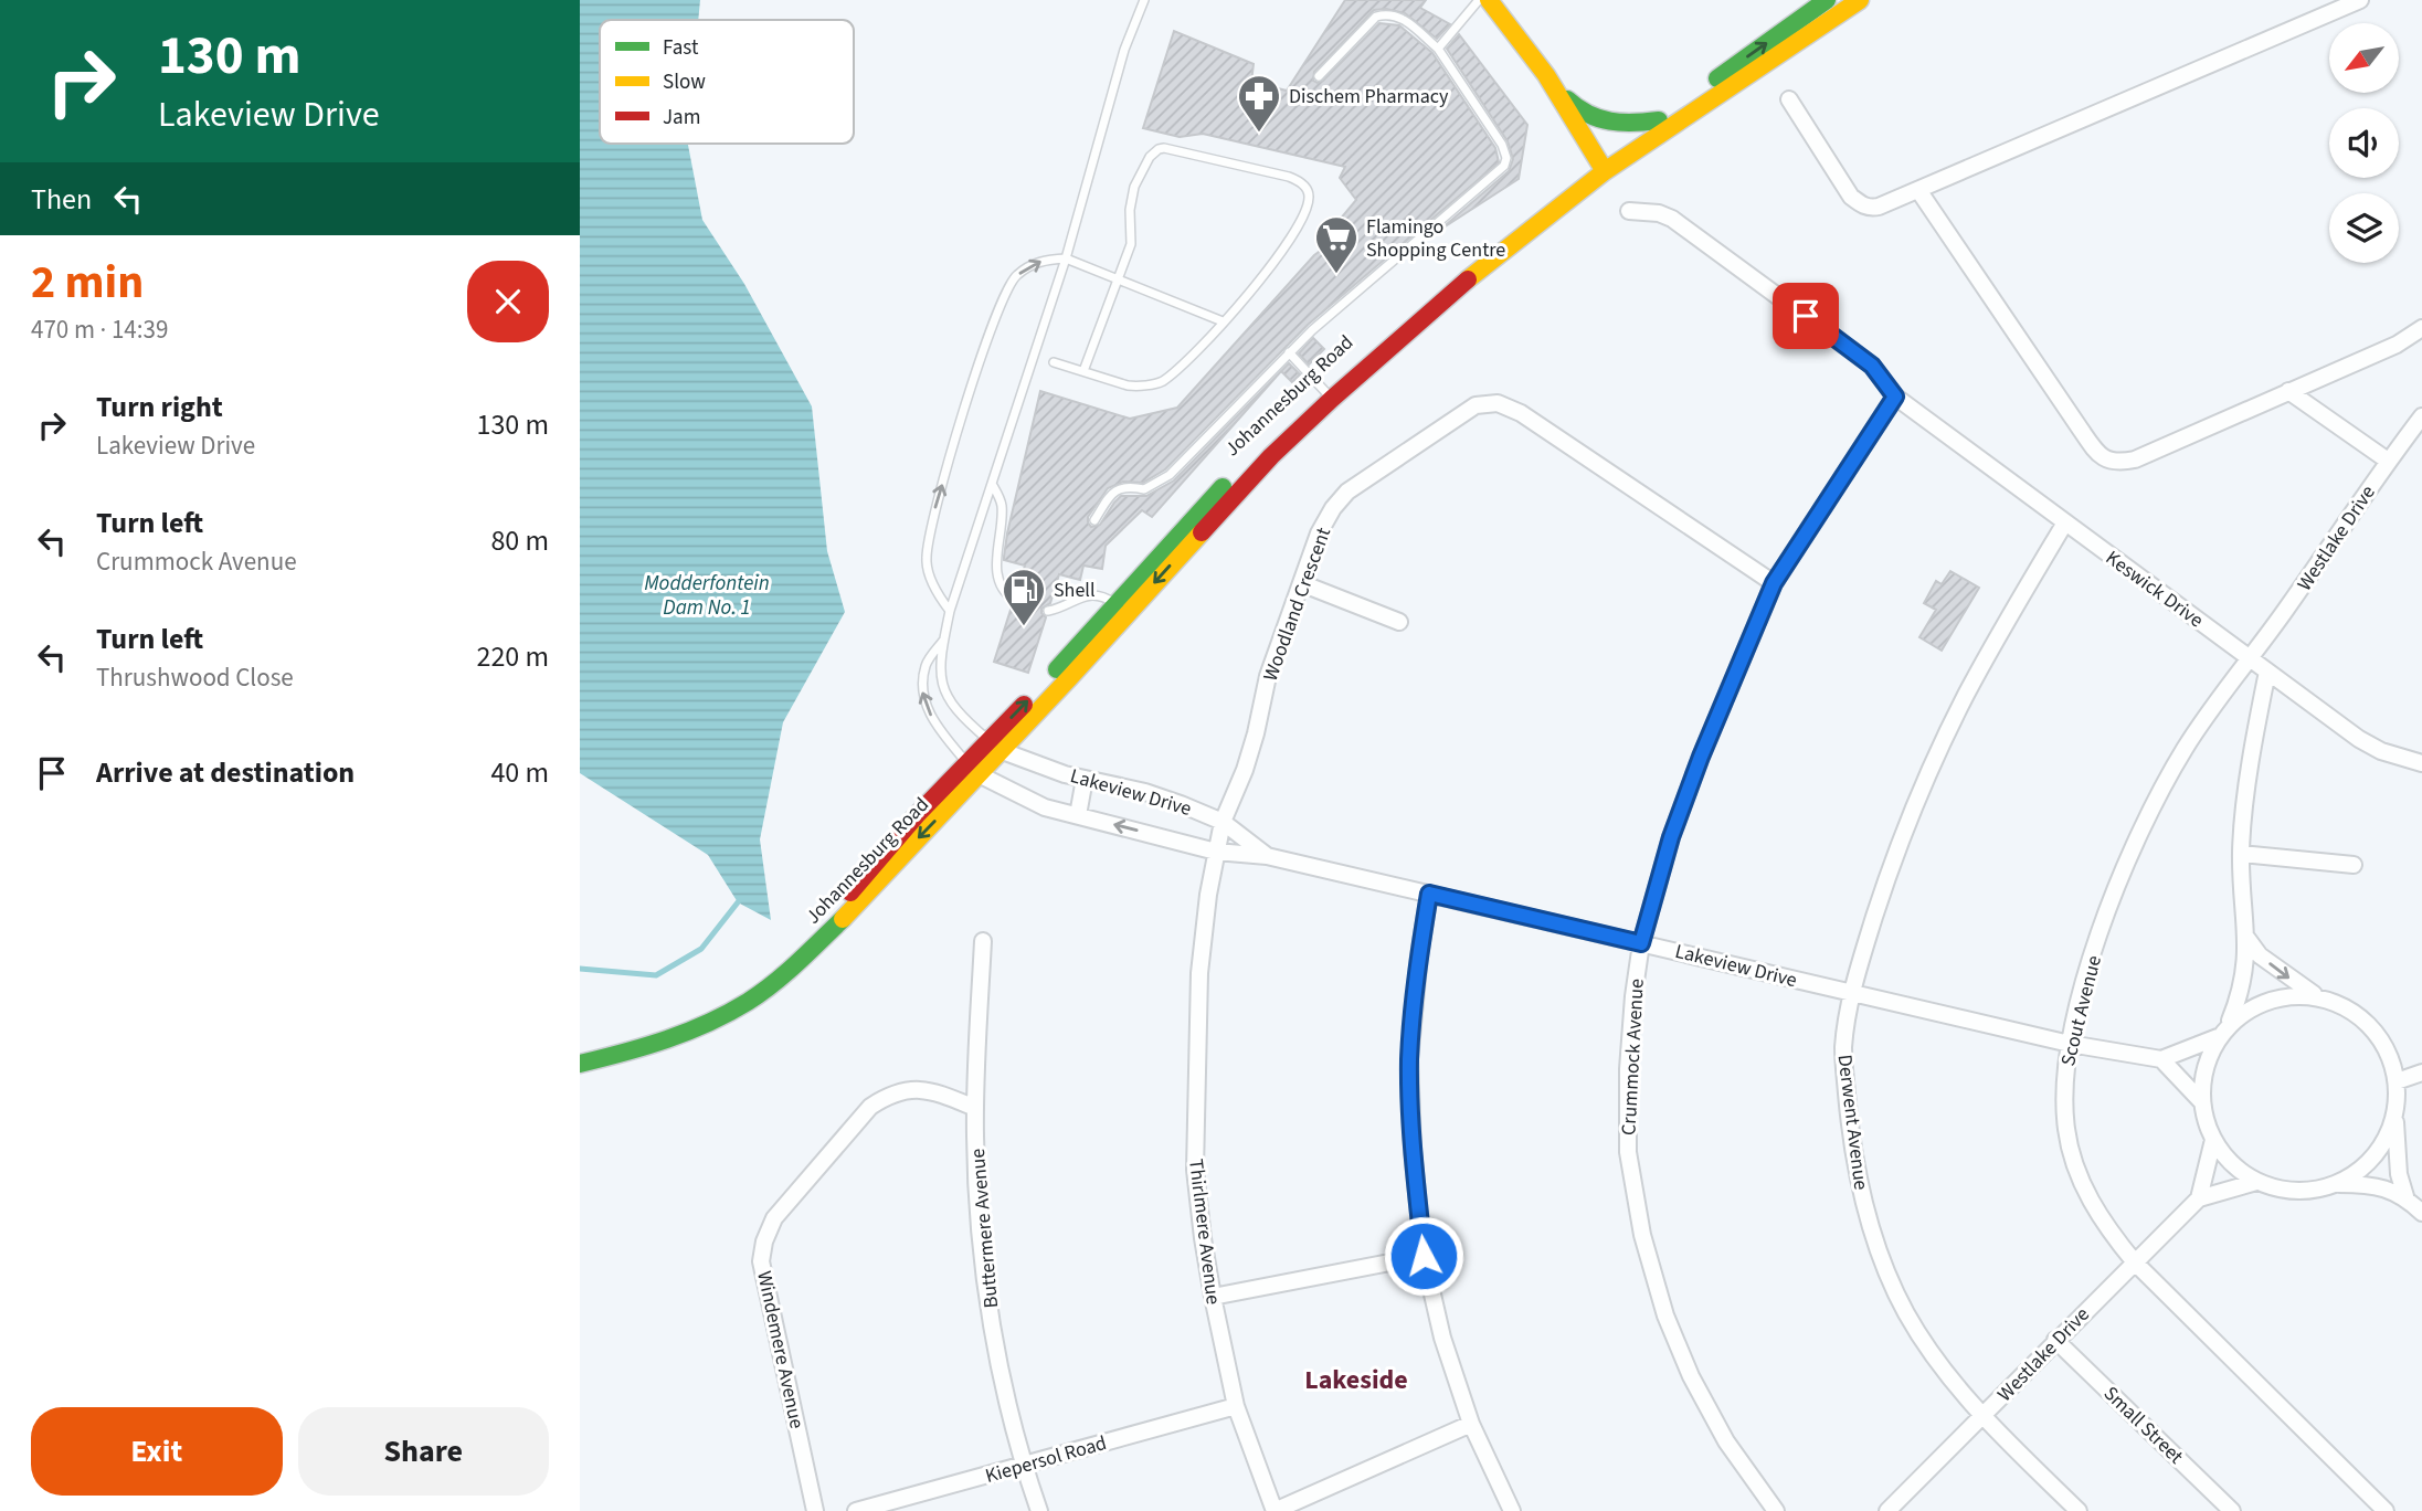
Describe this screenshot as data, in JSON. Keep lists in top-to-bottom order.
{
  "streets": {
    "street": [
      "Johannesburg Road",
      "Westlake Drive",
      "Keswick Drive",
      "Woodland Crescent",
      "Lakeview Drive",
      "Scout Avenue",
      "Crummock Avenue",
      "Derwent Avenue",
      "Buttermere Avenue",
      "Thirlmere Avenue",
      "Windemere Avenue",
      "Small Street",
      "Kiepersol Road"
    ]
  },
  "crossings": [
    ["Johannesburg Road", "Lakeview Drive"],
    ["Westlake Drive", "Keswick Drive"],
    ["Westlake Drive", "Scout Avenue"],
    ["Westlake Drive", "Derwent Avenue"],
    ["Westlake Drive", "Small Street"],
    ["Keswick Drive", "Scout Avenue"],
    ["Keswick Drive", "Crummock Avenue"],
    ["Keswick Drive", "Derwent Avenue"],
    ["Woodland Crescent", "Lakeview Drive"],
    ["Woodland Crescent", "Crummock Avenue"],
    ["Woodland Crescent", "Thirlmere Avenue"],
    ["Lakeview Drive", "Scout Avenue"],
    ["Lakeview Drive", "Crummock Avenue"],
    ["Lakeview Drive", "Derwent Avenue"],
    ["Lakeview Drive", "Thirlmere Avenue"],
    ["Buttermere Avenue", "Windemere Avenue"],
    ["Buttermere Avenue", "Kiepersol Road"],
    ["Thirlmere Avenue", "Kiepersol Road"]
  ],
  "districts": ["Lakeside"],
  "water": ["Modderfontein Dam No. 1"],
  "places": {
    "pharmacy": ["Dischem Pharmacy"],
    "supermarket": ["Flamingo Shopping Centre"],
    "fuel station": ["Shell"]
  },
  "legend": ["Fast", "Slow", "Jam"],
  "north": "bottom left",
  "page": {
    "turn": ["130 m", "Lakeview Drive"],
    "then": "Then",
    "heading": ["2 min", "470 m · 14:39"],
    "list": [
      {
        "name": "Turn right",
        "note": "Lakeview Drive",
        "value": "130 m"
      },
      {
        "name": "Turn left",
        "note": "Crummock Avenue",
        "value": "80 m"
      },
      {
        "name": "Turn left",
        "note": "Thrushwood Close",
        "value": "220 m"
      },
      {
        "name": "Arrive at destination",
        "value": "40 m"
      }
    ],
    "buttons": ["Exit", "Share"]
  }
}
